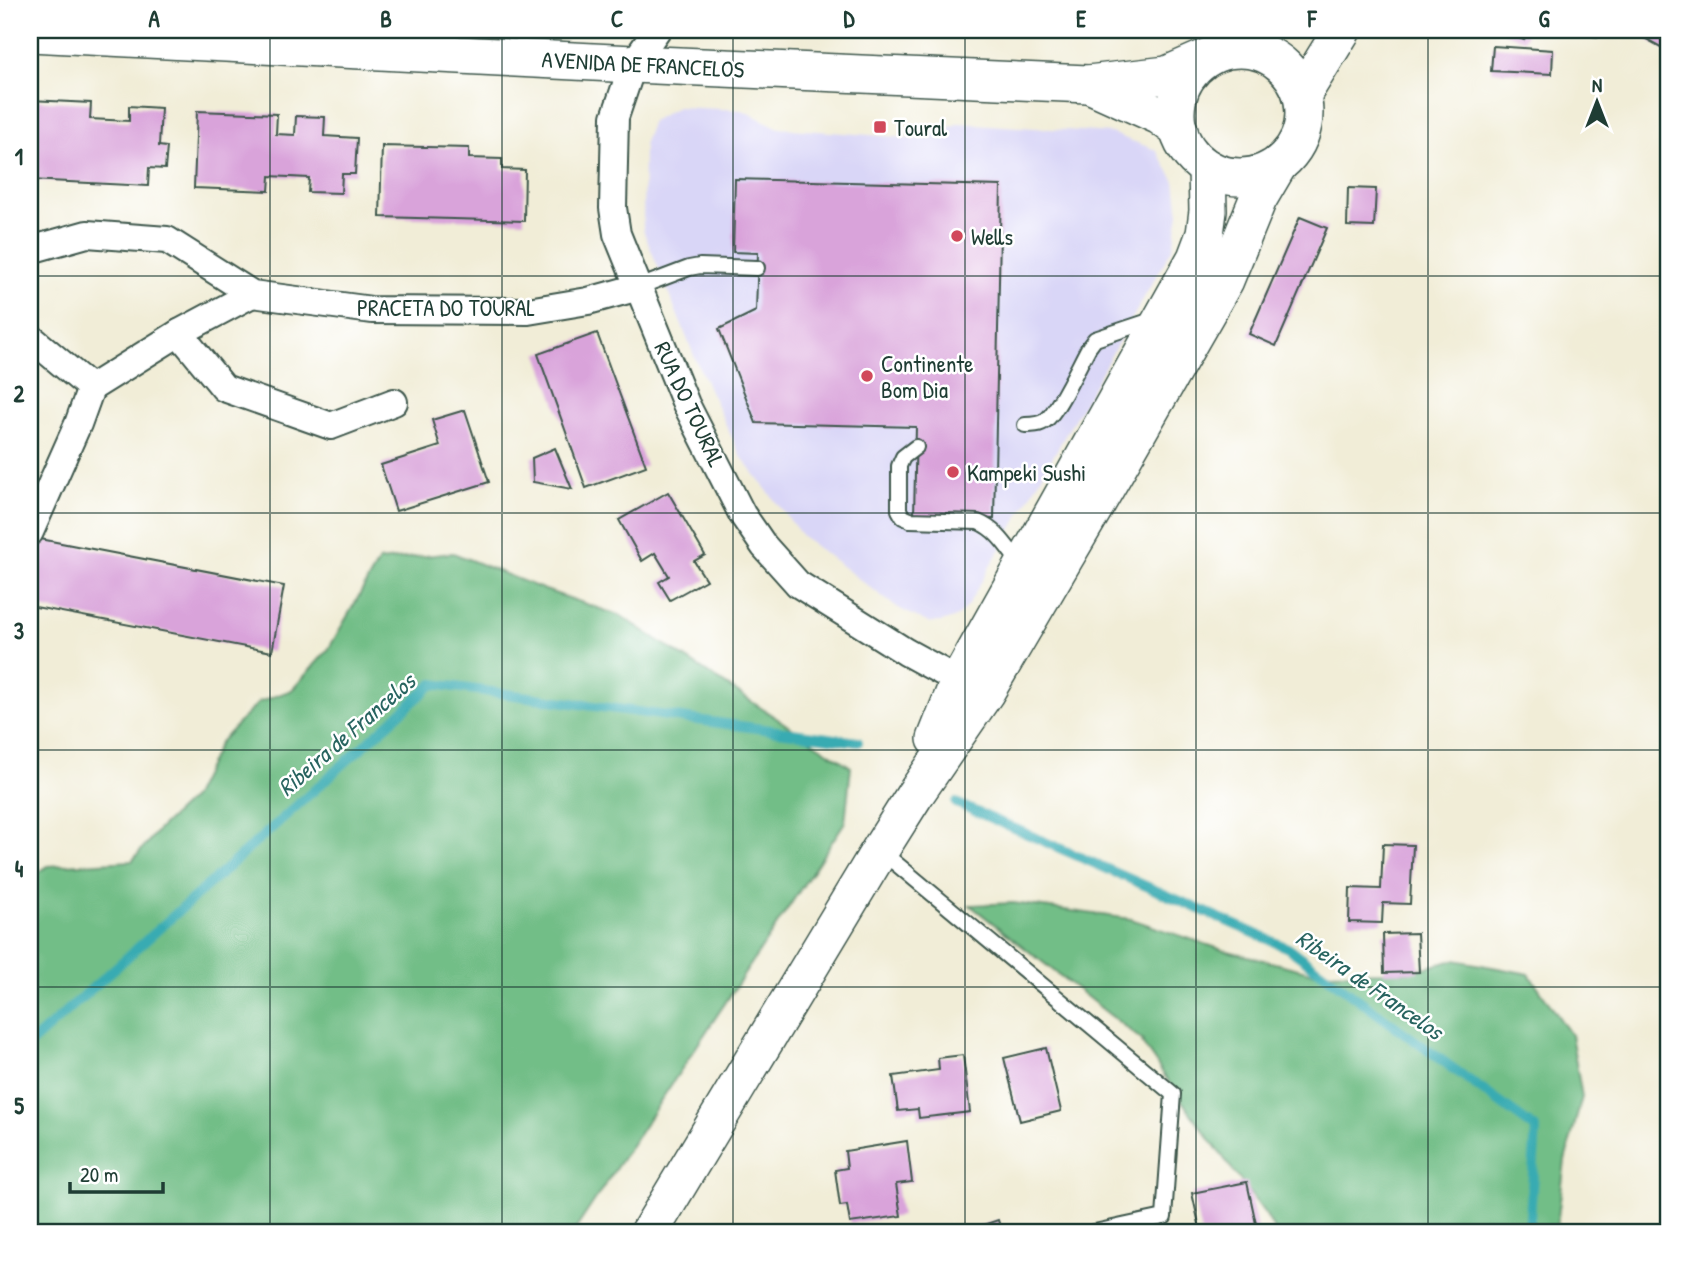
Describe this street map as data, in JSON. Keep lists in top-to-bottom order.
{
  "streets": {
    "main road": ["AVENIDA DE FRANCELOS"],
    "street": ["PRACETA DO TOURAL", "RUA DO TOURAL"]
  },
  "crossings": [
    ["AVENIDA DE FRANCELOS", "RUA DO TOURAL"],
    ["PRACETA DO TOURAL", "RUA DO TOURAL"]
  ],
  "water": ["Ribeira de Francelos"],
  "places": {
    "transit": ["Toural"],
    "other": ["Wells", "Continente Bom Dia", "Kampeki Sushi"]
  },
  "scale_bar": "20 m",
  "north": "top",
  "grid": {
    "columns": [
      "A",
      "B",
      "C",
      "D",
      "E",
      "F",
      "G"
    ],
    "rows": [
      "1",
      "2",
      "3",
      "4",
      "5"
    ]
  }
}
